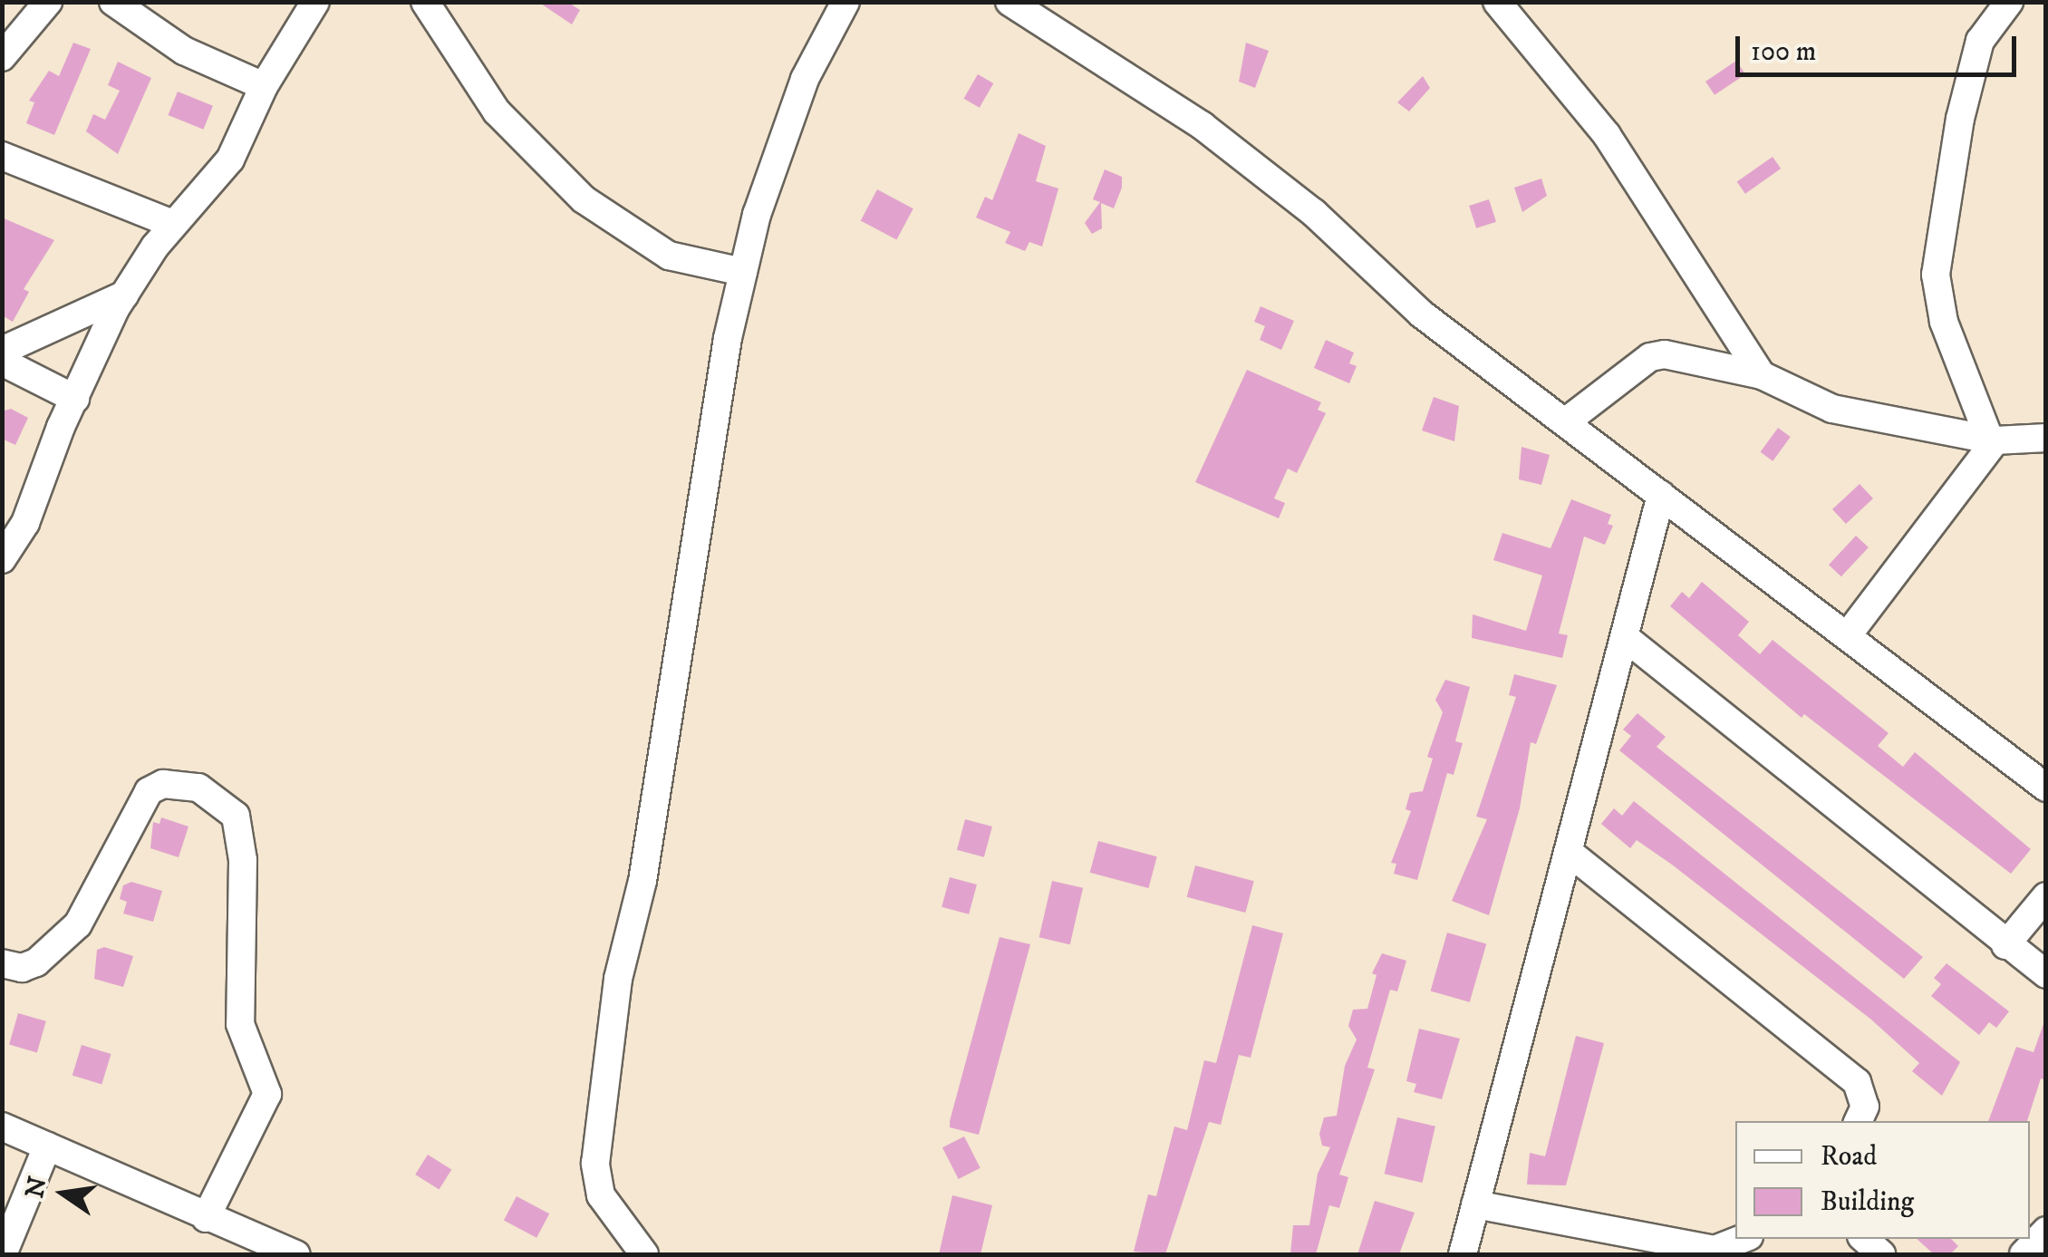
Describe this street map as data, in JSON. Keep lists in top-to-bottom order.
{
  "legend": ["Road", "Building"],
  "scale_bar": "100 m",
  "north": "left"
}
